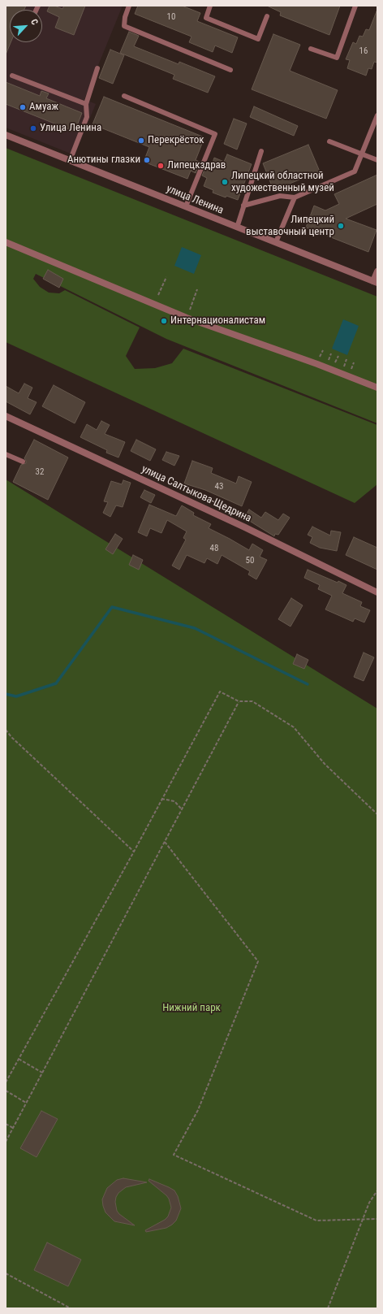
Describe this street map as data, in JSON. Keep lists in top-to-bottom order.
{
  "streets": {
    "street": ["улица Ленина", "улица Салтыкова-Щедрина"]
  },
  "parks": ["Нижний парк"],
  "places": [
    "Амуаж",
    "Улица Ленина",
    "Перекрёсток",
    "Анютины глазки",
    "Липецкздрав",
    "Липецкий областной художественный музей",
    "Липецкий выставочный центр",
    "Интернационалистам"
  ],
  "house_numbers": [
    "10",
    "16",
    "32",
    "43",
    "48",
    "50"
  ],
  "north": "top right"
}
